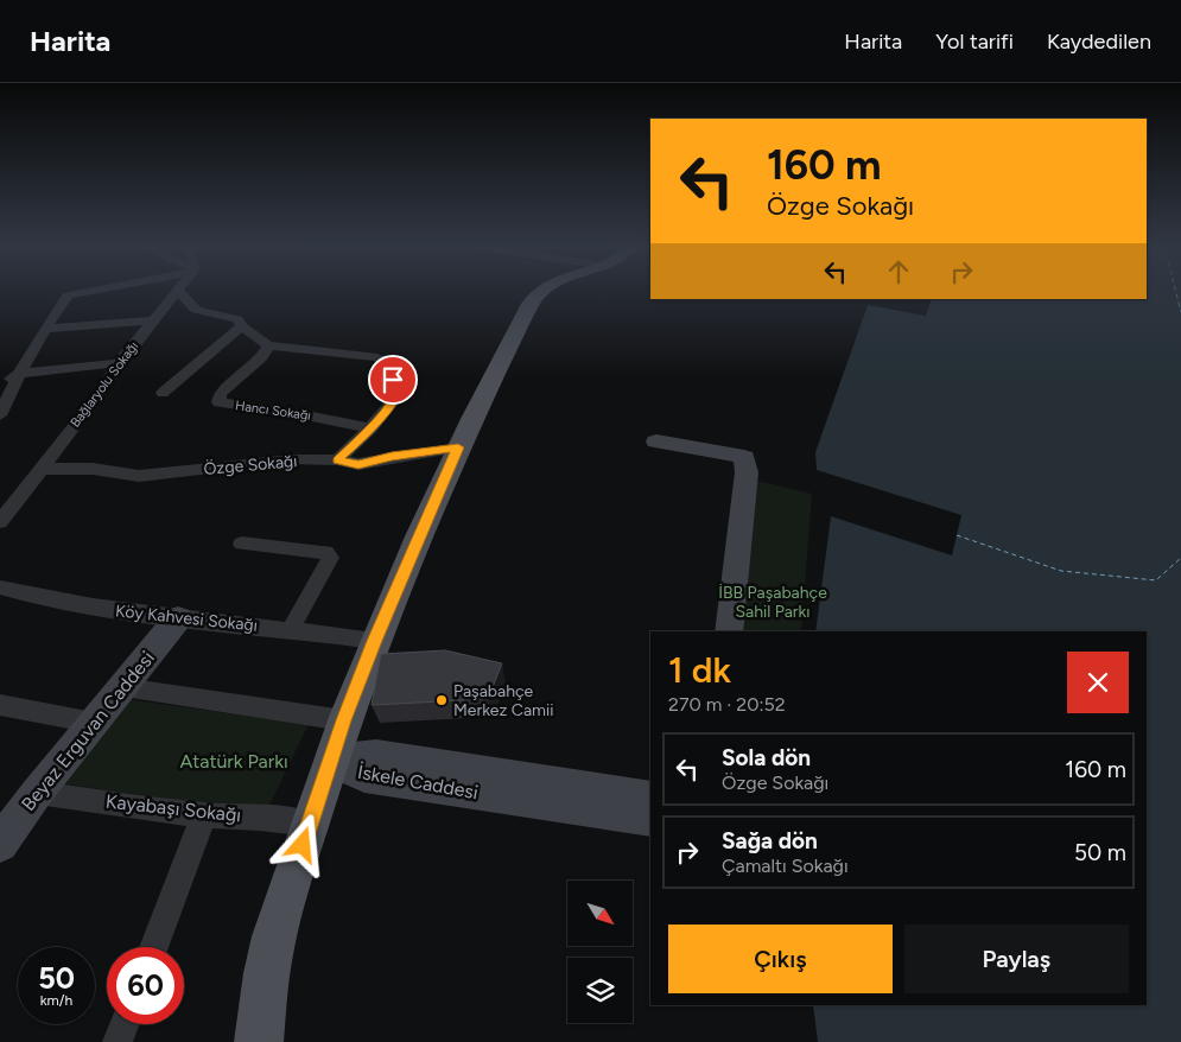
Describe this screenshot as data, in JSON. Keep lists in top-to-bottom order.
{
  "streets": {
    "main road": ["Beyaz Erguvan Caddesi", "İskele Caddesi"],
    "street": [
      "Bağlaryolu Sokağı",
      "Hancı Sokağı",
      "Özge Sokağı",
      "Köy Kahvesi Sokağı",
      "Kayabaşı Sokağı"
    ]
  },
  "crossings": [
    ["Bağlaryolu Sokağı", "Özge Sokağı"],
    ["Köy Kahvesi Sokağı", "Beyaz Erguvan Caddesi"],
    ["Beyaz Erguvan Caddesi", "Kayabaşı Sokağı"]
  ],
  "parks": ["İBB Paşabahçe Sahil Parkı", "Atatürk Parkı"],
  "places": ["Paşabahçe Merkez Camii"],
  "north": "bottom right",
  "page": {
    "header": "Harita",
    "nav": ["Harita", "Yol tarifi", "Kaydedilen"],
    "turn": ["160 m", "Özge Sokağı"],
    "heading": ["1 dk", "270 m · 20:52"],
    "list": [
      {
        "name": "Sola dön",
        "note": "Özge Sokağı",
        "value": "160 m"
      },
      {
        "name": "Sağa dön",
        "note": "Çamaltı Sokağı",
        "value": "50 m"
      }
    ],
    "buttons": ["Çıkış", "Paylaş"],
    "speed": "50 km/h",
    "limit": "60"
  }
}
